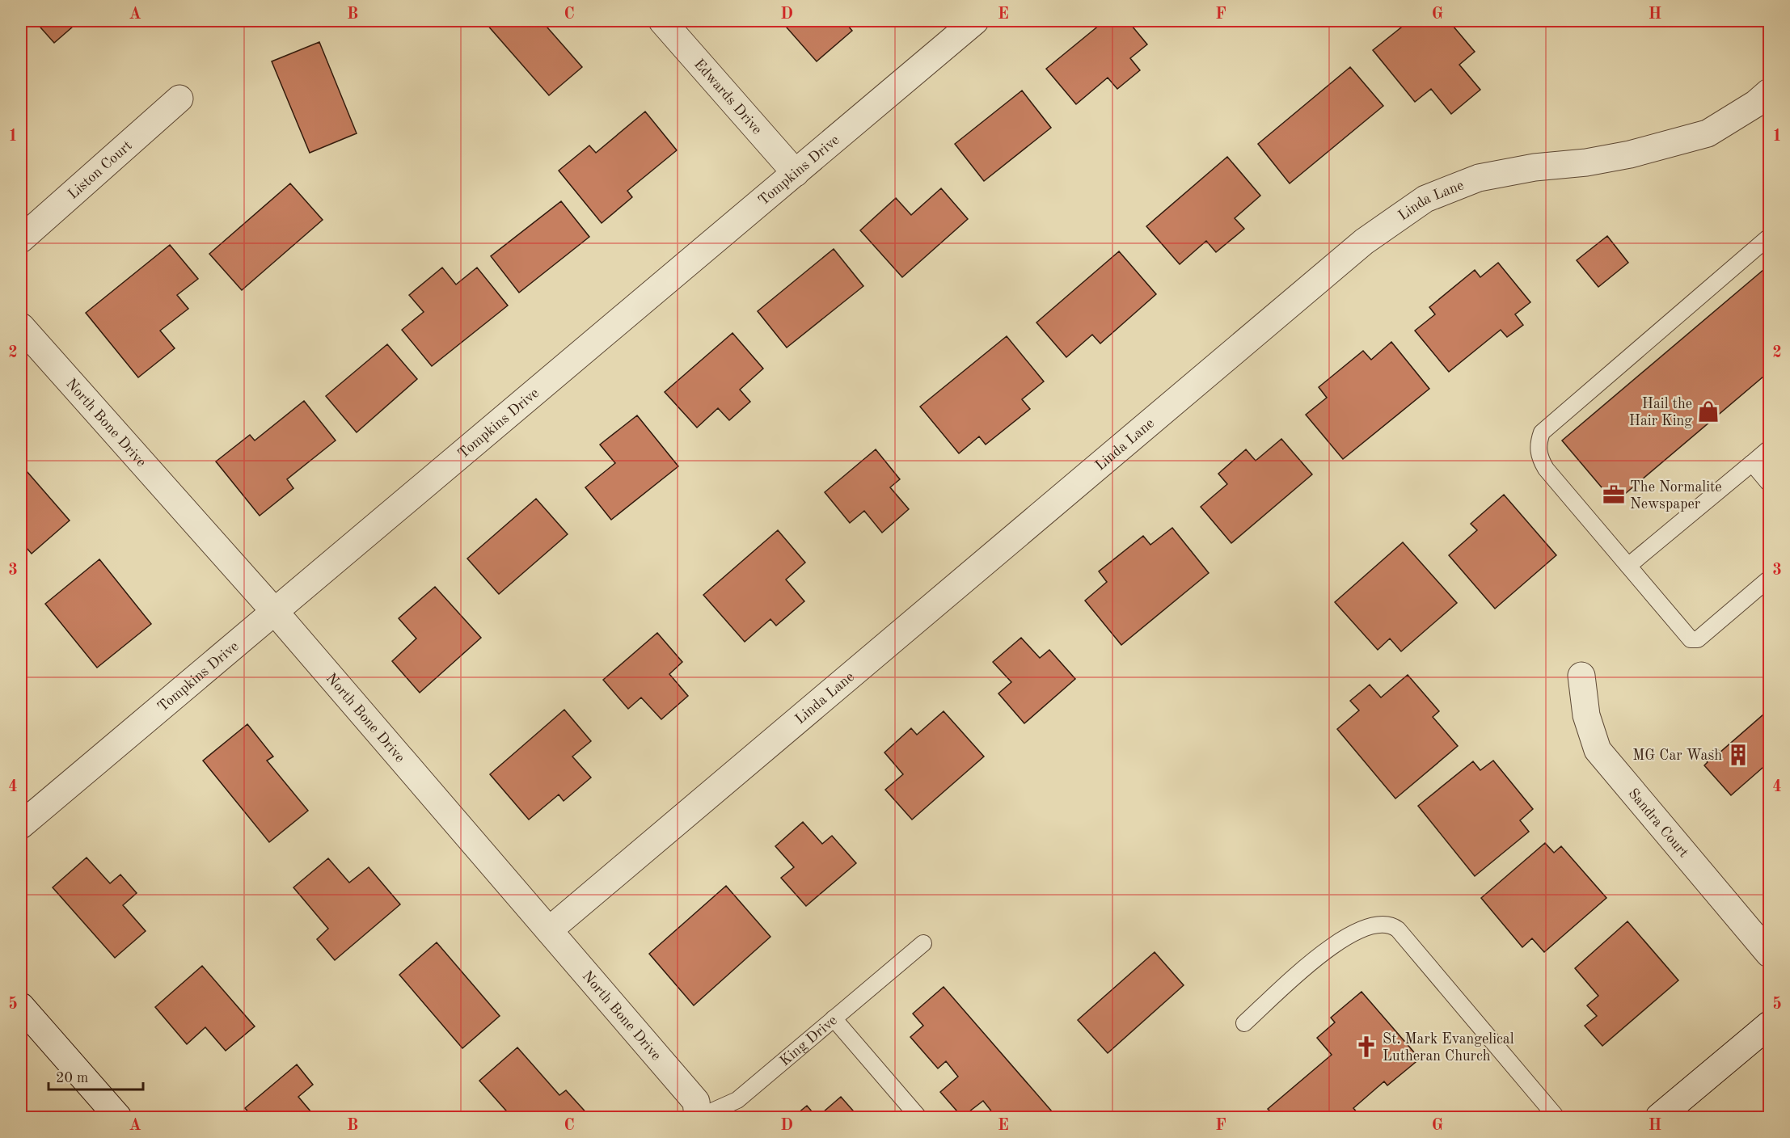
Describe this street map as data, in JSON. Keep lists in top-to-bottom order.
{
  "streets": {
    "street": [
      "Edwards Drive",
      "Liston Court",
      "Tompkins Drive",
      "Linda Lane",
      "North Bone Drive",
      "Sandra Court"
    ],
    "lane": ["King Drive"]
  },
  "crossings": [
    ["Edwards Drive", "Tompkins Drive"],
    ["Tompkins Drive", "North Bone Drive"],
    ["Linda Lane", "North Bone Drive"],
    ["North Bone Drive", "King Drive"]
  ],
  "places": {
    "shop": ["Hail the Hair King"],
    "office": ["The Normalite Newspaper"],
    "building": ["MG Car Wash"],
    "church": ["St. Mark Evangelical Lutheran Church"]
  },
  "scale_bar": "20 m",
  "grid": {
    "columns": [
      "A",
      "B",
      "C",
      "D",
      "E",
      "F",
      "G",
      "H"
    ],
    "rows": [
      "1",
      "2",
      "3",
      "4",
      "5"
    ]
  }
}
